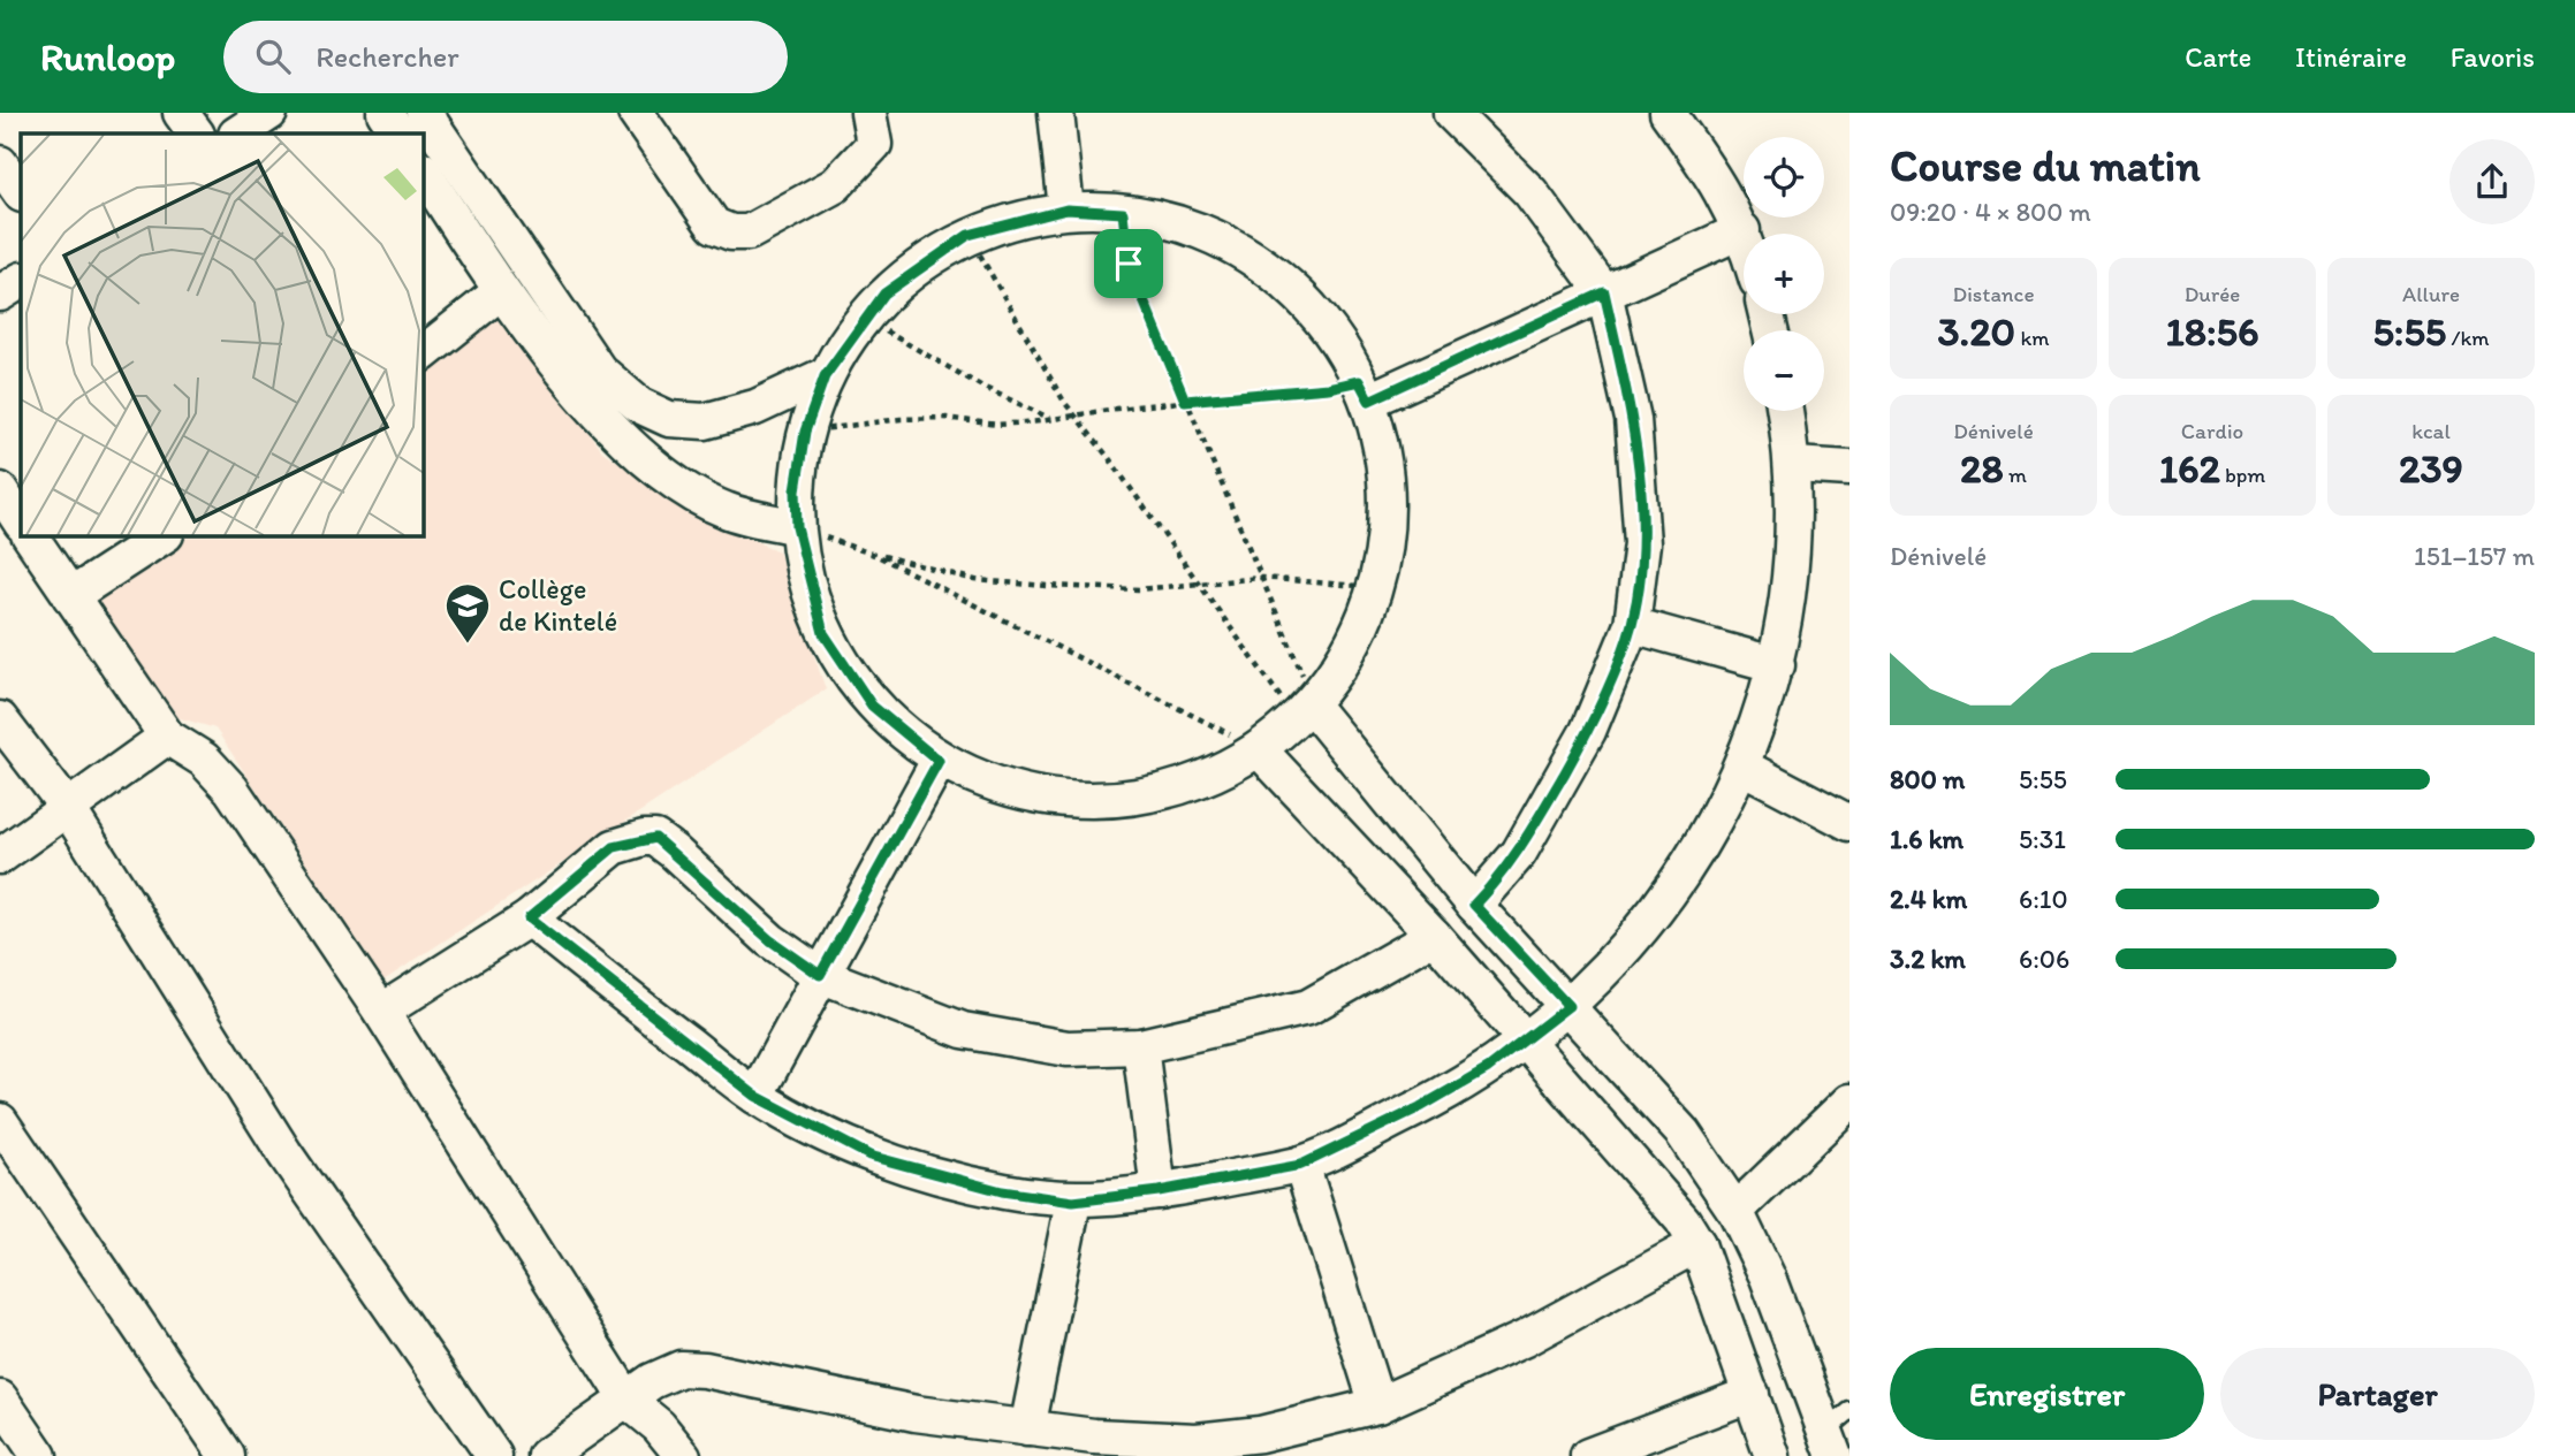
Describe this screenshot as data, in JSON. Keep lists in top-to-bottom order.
{
  "places": {
    "school or university": ["Collège de Kintelé"]
  },
  "page": {
    "header": "Runloop",
    "search": "Rechercher",
    "nav": ["Carte", "Itinéraire", "Favoris"],
    "heading": ["Course du matin", "09:20 · 4 × 800 m"],
    "map_buttons": ["+", "−"],
    "stats": [
      ["Distance", "3.20 km"],
      ["Durée", "18:56"],
      ["Allure", "5:55 /km"],
      ["Dénivelé", "28 m"],
      ["Cardio", "162 bpm"],
      ["kcal", "239"]
    ],
    "chart": ["Dénivelé", "151–157 m"],
    "list": [
      {
        "name": "800 m",
        "note": "5:55"
      },
      {
        "name": "1.6 km",
        "note": "5:31"
      },
      {
        "name": "2.4 km",
        "note": "6:10"
      },
      {
        "name": "3.2 km",
        "note": "6:06"
      }
    ],
    "buttons": ["Enregistrer", "Partager"]
  }
}
